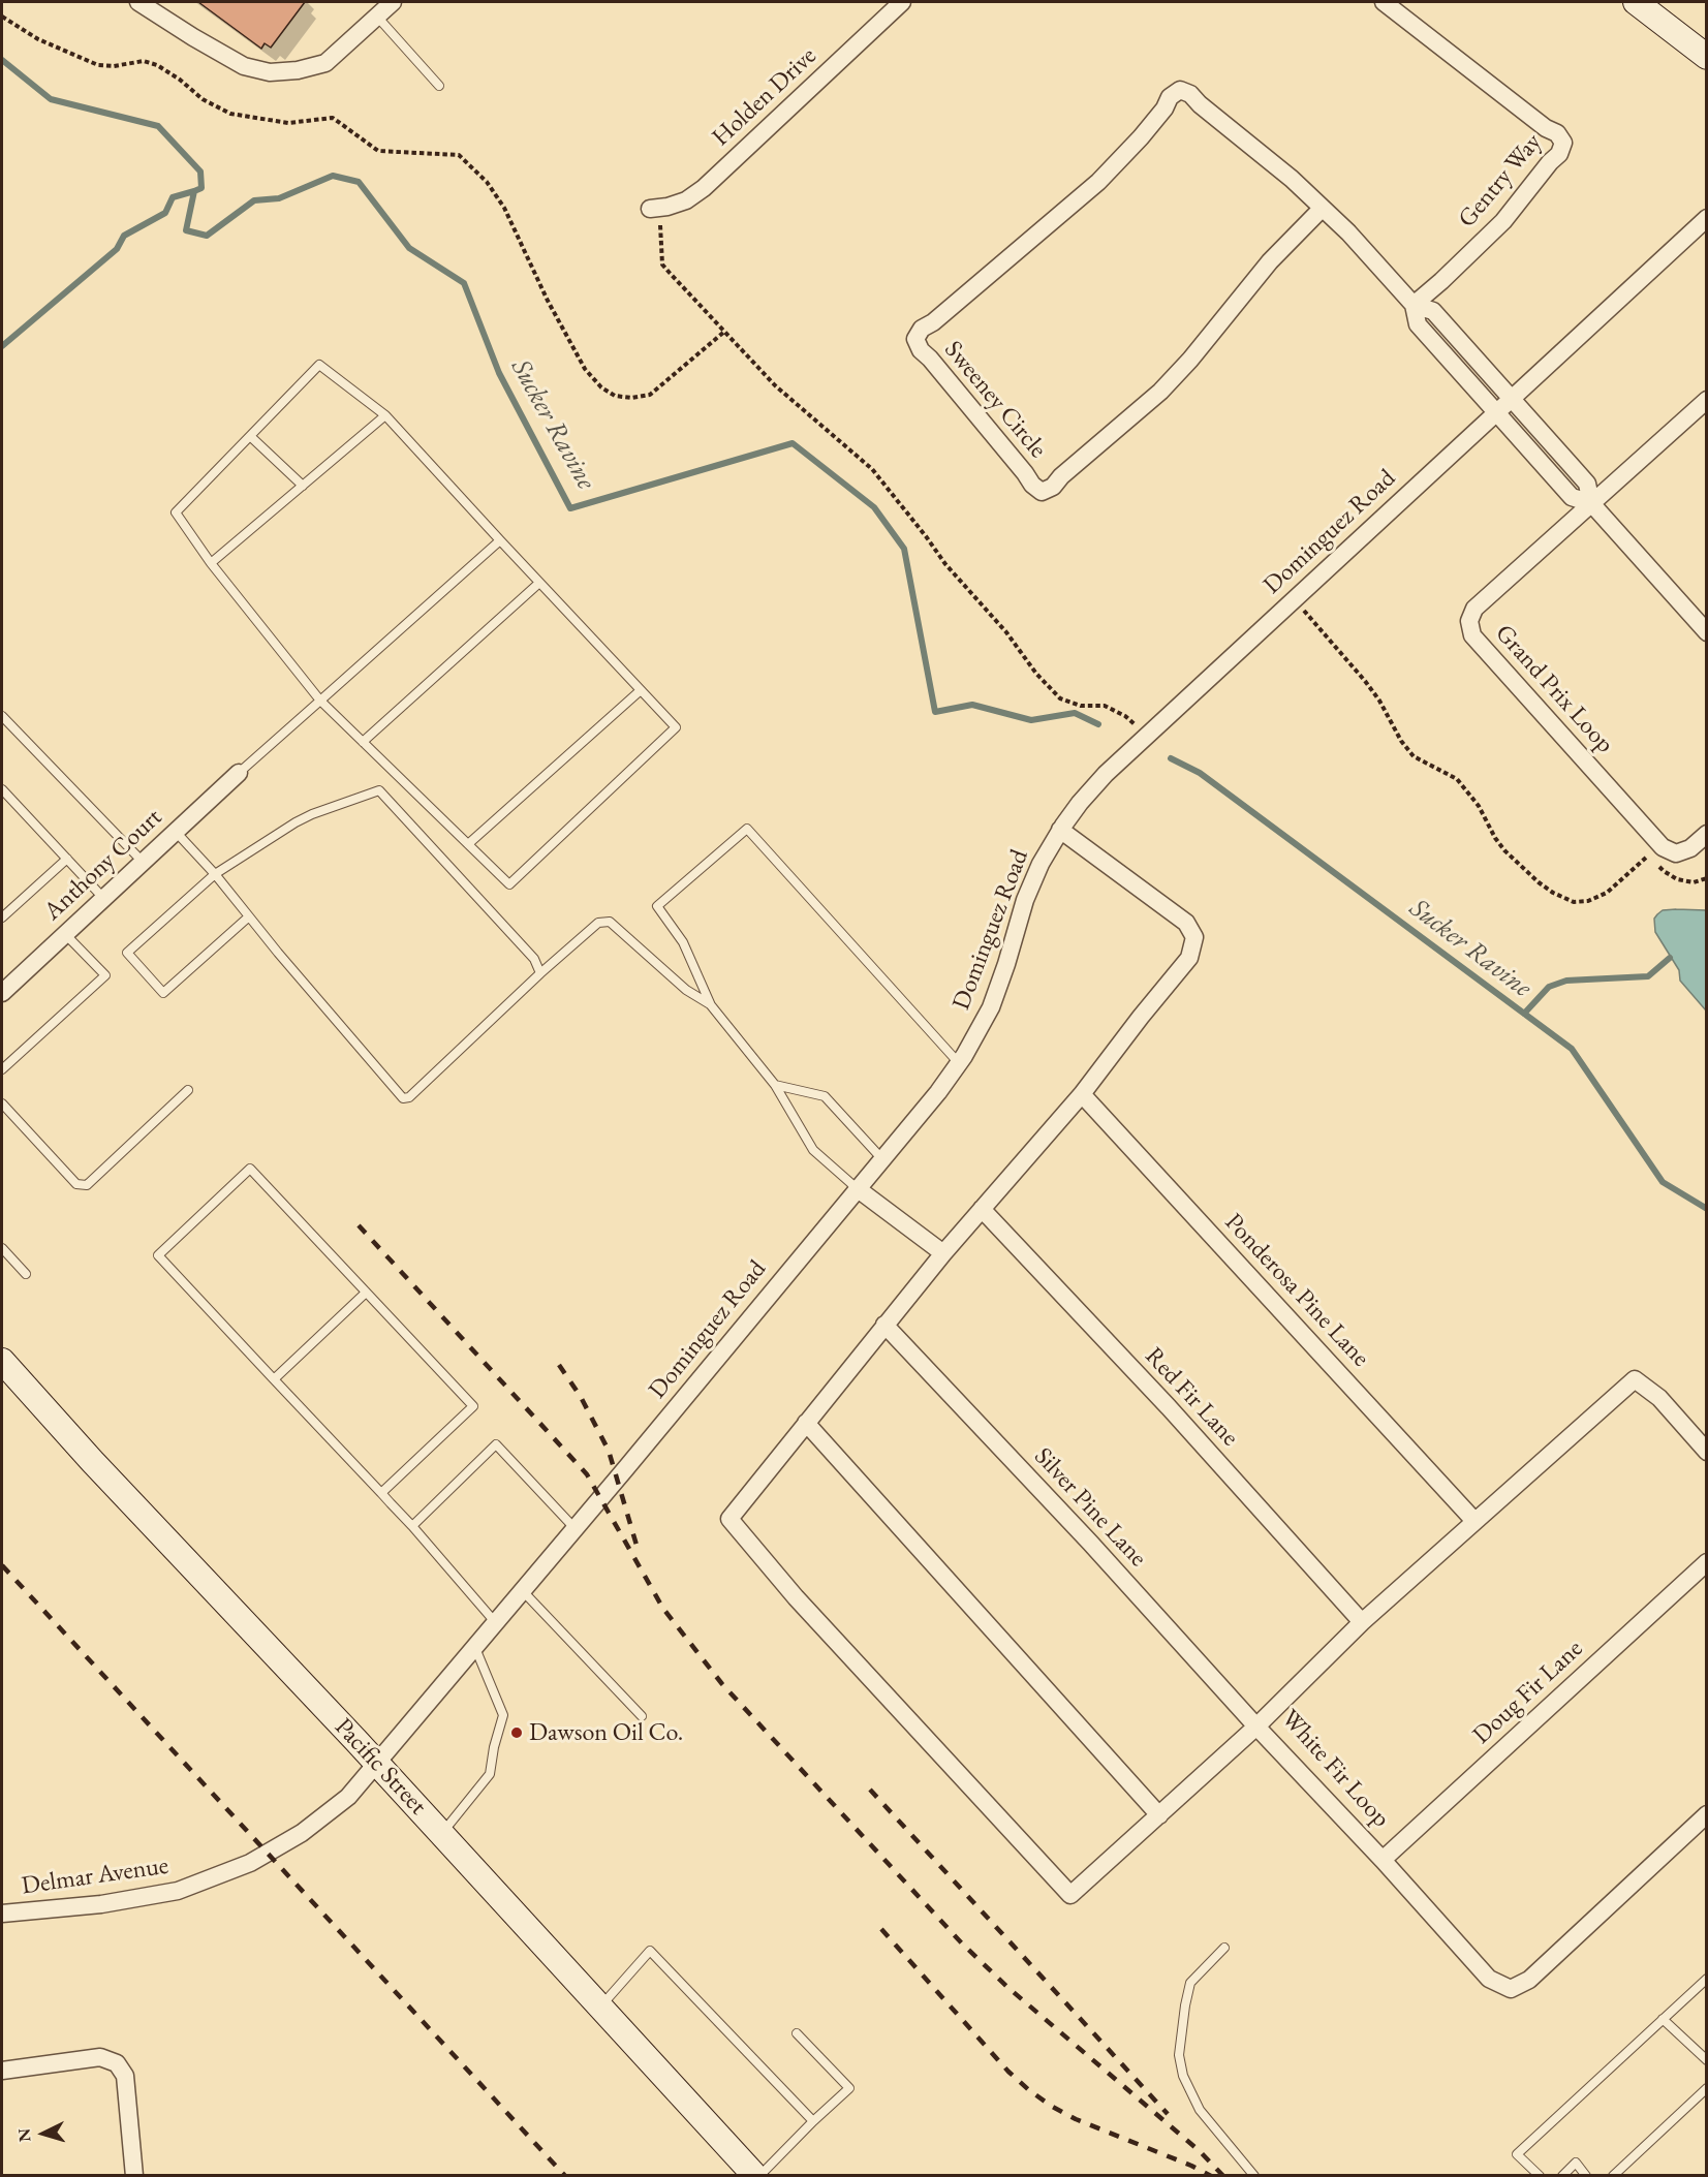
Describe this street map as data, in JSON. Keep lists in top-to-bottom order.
{
  "streets": {
    "main road": ["Pacific Street"],
    "street": [
      "Holden Drive",
      "Gentry Way",
      "Sweeney Circle",
      "Dominguez Road",
      "Grand Prix Loop",
      "Anthony Court",
      "Ponderosa Pine Lane",
      "Red Fir Lane",
      "Silver Pine Lane",
      "Doug Fir Lane",
      "White Fir Loop",
      "Delmar Avenue"
    ]
  },
  "crossings": [
    ["Gentry Way", "Sweeney Circle"],
    ["Sweeney Circle", "Dominguez Road"],
    ["Sweeney Circle", "Grand Prix Loop"],
    ["Dominguez Road", "Pacific Street"],
    ["Dominguez Road", "Delmar Avenue"],
    ["Ponderosa Pine Lane", "White Fir Loop"],
    ["Red Fir Lane", "White Fir Loop"],
    ["Silver Pine Lane", "White Fir Loop"],
    ["Doug Fir Lane", "White Fir Loop"],
    ["Pacific Street", "Delmar Avenue"]
  ],
  "water": ["Sucker Ravine"],
  "places": ["Dawson Oil Co."],
  "north": "left"
}
